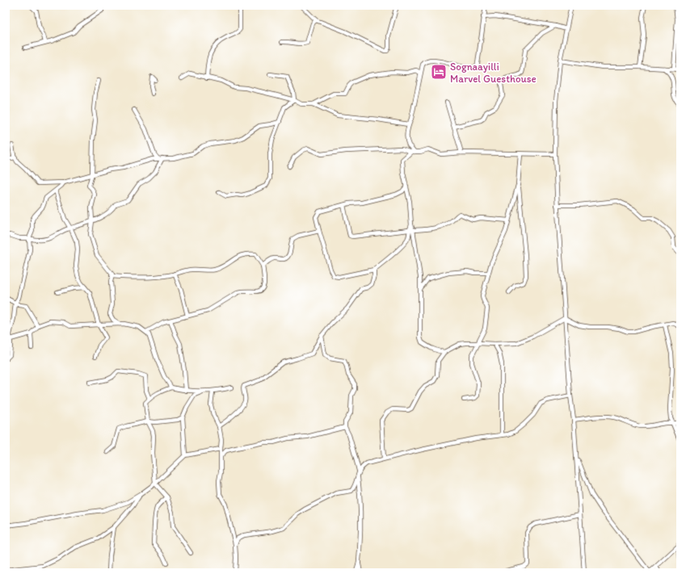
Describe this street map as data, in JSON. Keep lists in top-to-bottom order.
{
  "places": {
    "hotel": ["Sognaayilli Marvel Guesthouse"]
  }
}
